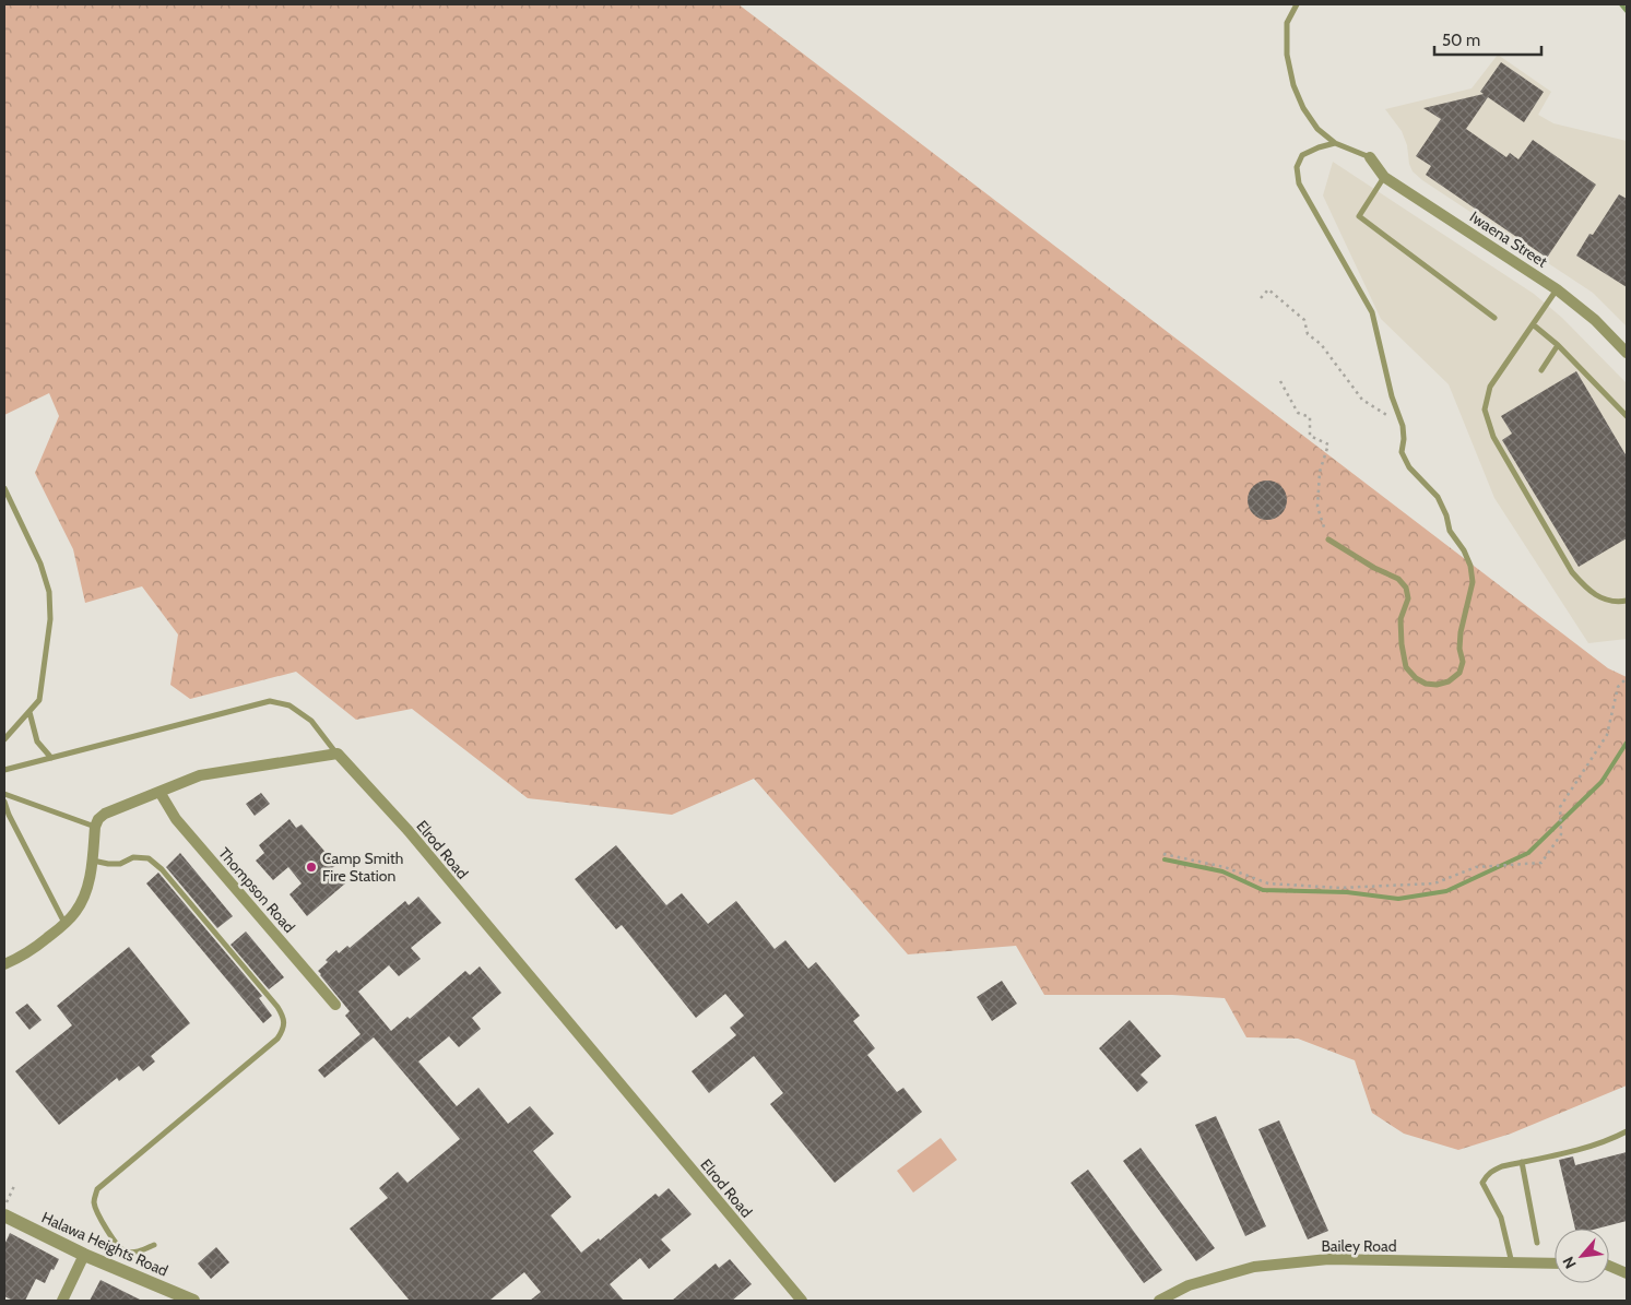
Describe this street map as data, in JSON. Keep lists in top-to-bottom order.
{
  "streets": {
    "street": [
      "Iwaena Street",
      "Elrod Road",
      "Thompson Road",
      "Halawa Heights Road",
      "Bailey Road"
    ]
  },
  "places": ["Camp Smith Fire Station"],
  "scale_bar": "50 m",
  "north": "bottom left"
}
